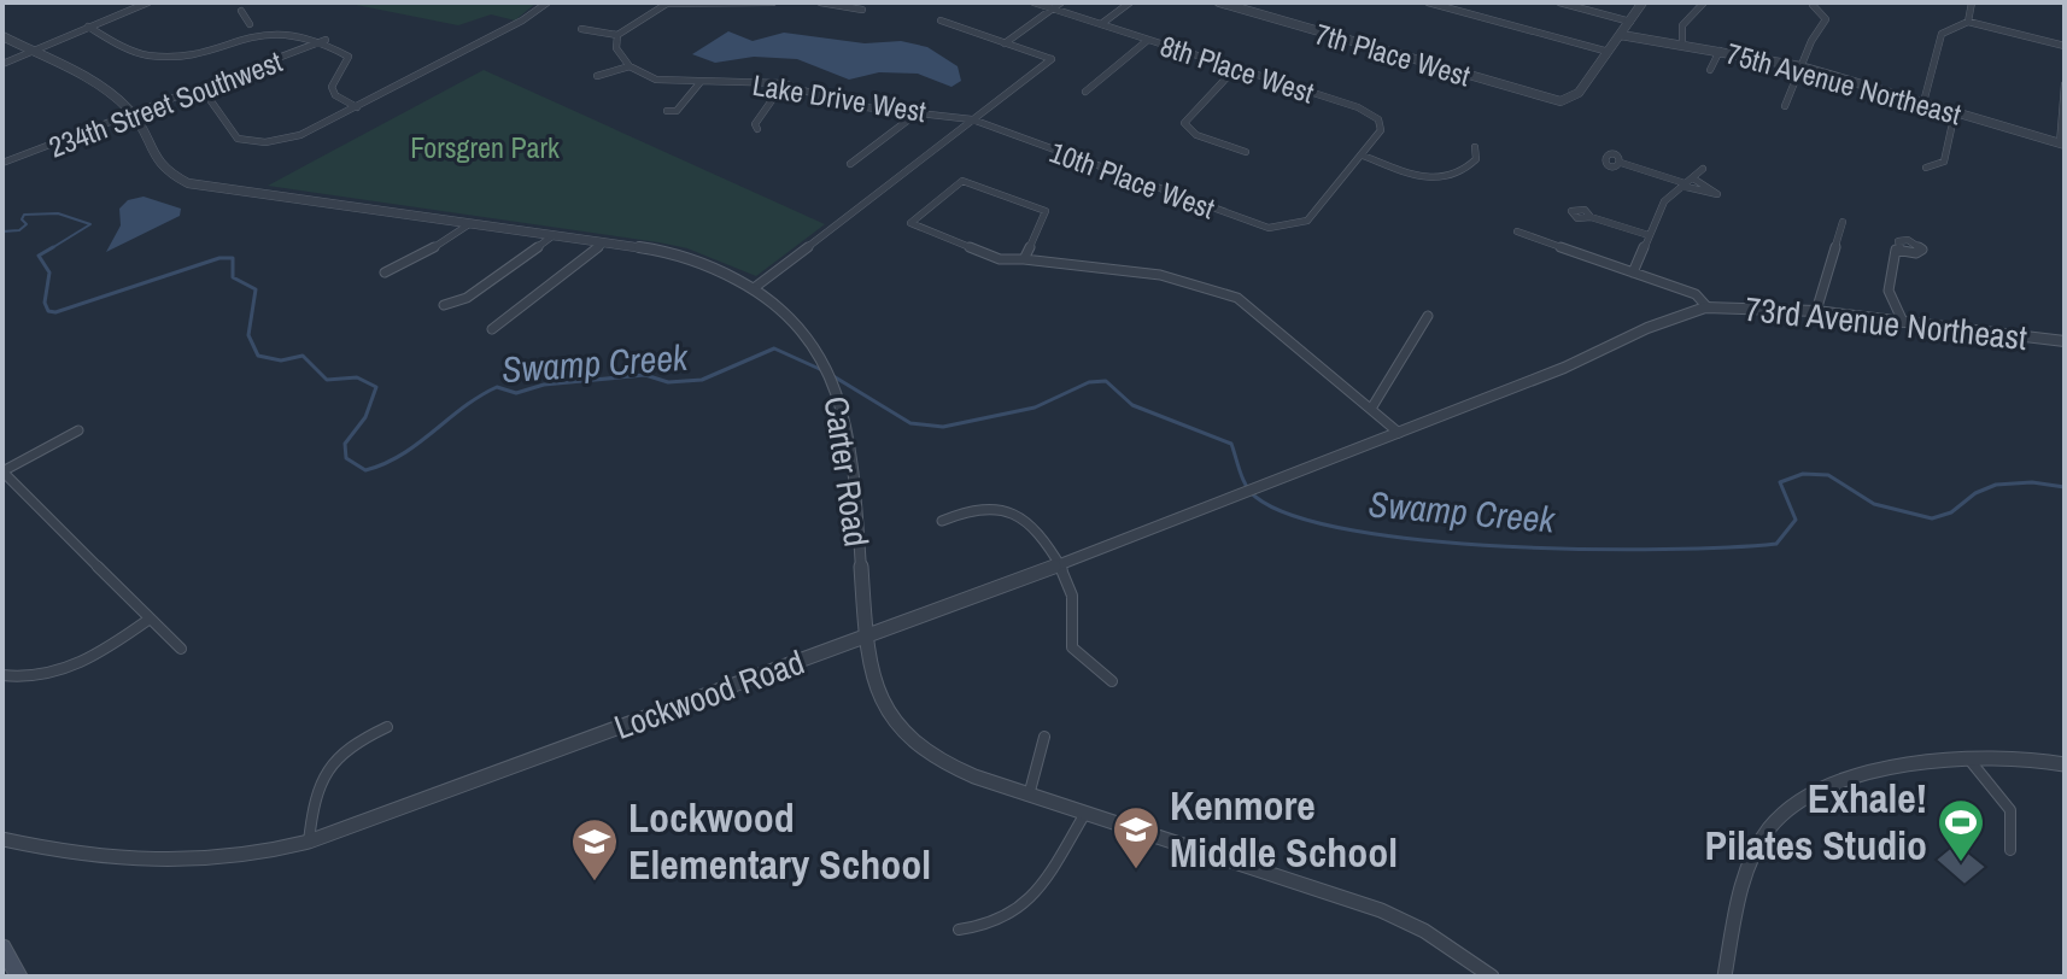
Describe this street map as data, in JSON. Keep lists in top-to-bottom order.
{
  "streets": {
    "street": [
      "7th Place West",
      "8th Place West",
      "75th Avenue Northeast",
      "Lake Drive West",
      "234th Street Southwest",
      "10th Place West",
      "73rd Avenue Northeast",
      "Carter Road",
      "Lockwood Road"
    ]
  },
  "crossings": [
    ["8th Place West", "10th Place West"],
    ["Lake Drive West", "10th Place West"],
    ["234th Street Southwest", "Carter Road"],
    ["73rd Avenue Northeast", "Lockwood Road"],
    ["Carter Road", "Lockwood Road"]
  ],
  "water": ["Swamp Creek"],
  "parks": ["Forsgren Park"],
  "places": {
    "sports": ["Exhale! Pilates Studio"],
    "school or university": ["Kenmore Middle School", "Lockwood Elementary School"]
  }
}
